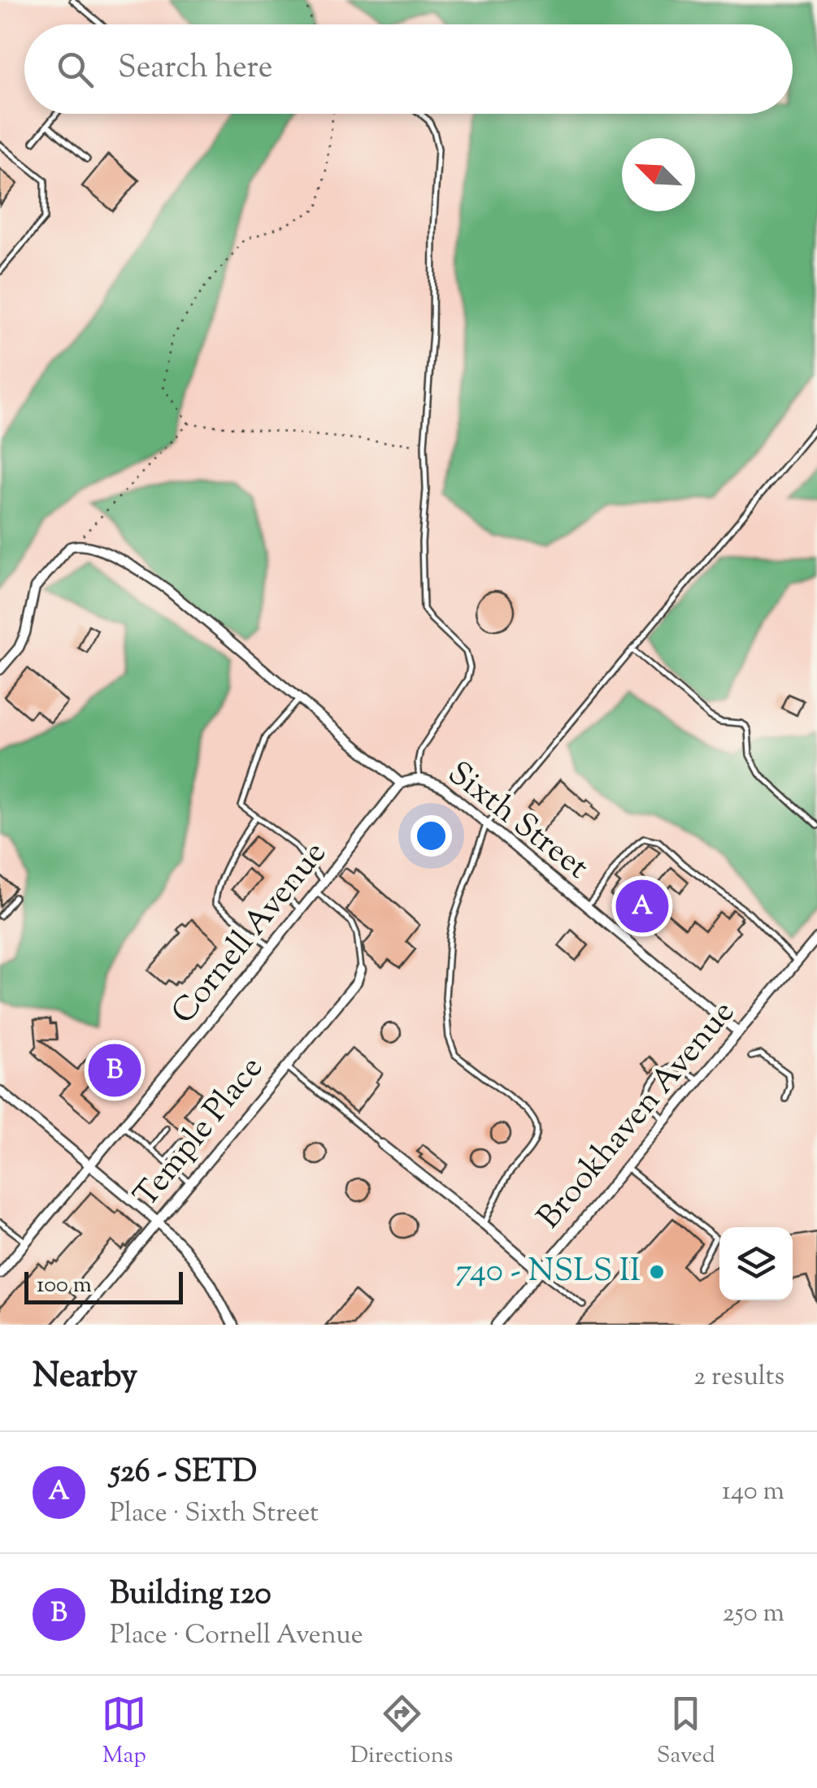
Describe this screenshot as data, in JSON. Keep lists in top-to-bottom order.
{
  "streets": {
    "street": [
      "Sixth Street",
      "Cornell Avenue",
      "Brookhaven Avenue",
      "Temple Place"
    ]
  },
  "crossings": [
    ["Sixth Street", "Cornell Avenue"],
    ["Sixth Street", "Brookhaven Avenue"]
  ],
  "places": ["740 - NSLS II"],
  "scale_bar": "100 m",
  "north": "top left",
  "page": {
    "search": "Search here",
    "pins": ["A", "B"],
    "scale": "100 m",
    "heading": ["Nearby", "2 results"],
    "list": [
      {
        "mark": "A",
        "name": "526 - SETD",
        "note": "Place · Sixth Street",
        "value": "140 m"
      },
      {
        "mark": "B",
        "name": "Building 120",
        "note": "Place · Cornell Avenue",
        "value": "250 m"
      }
    ],
    "nav": ["Map", "Directions", "Saved"]
  }
}
